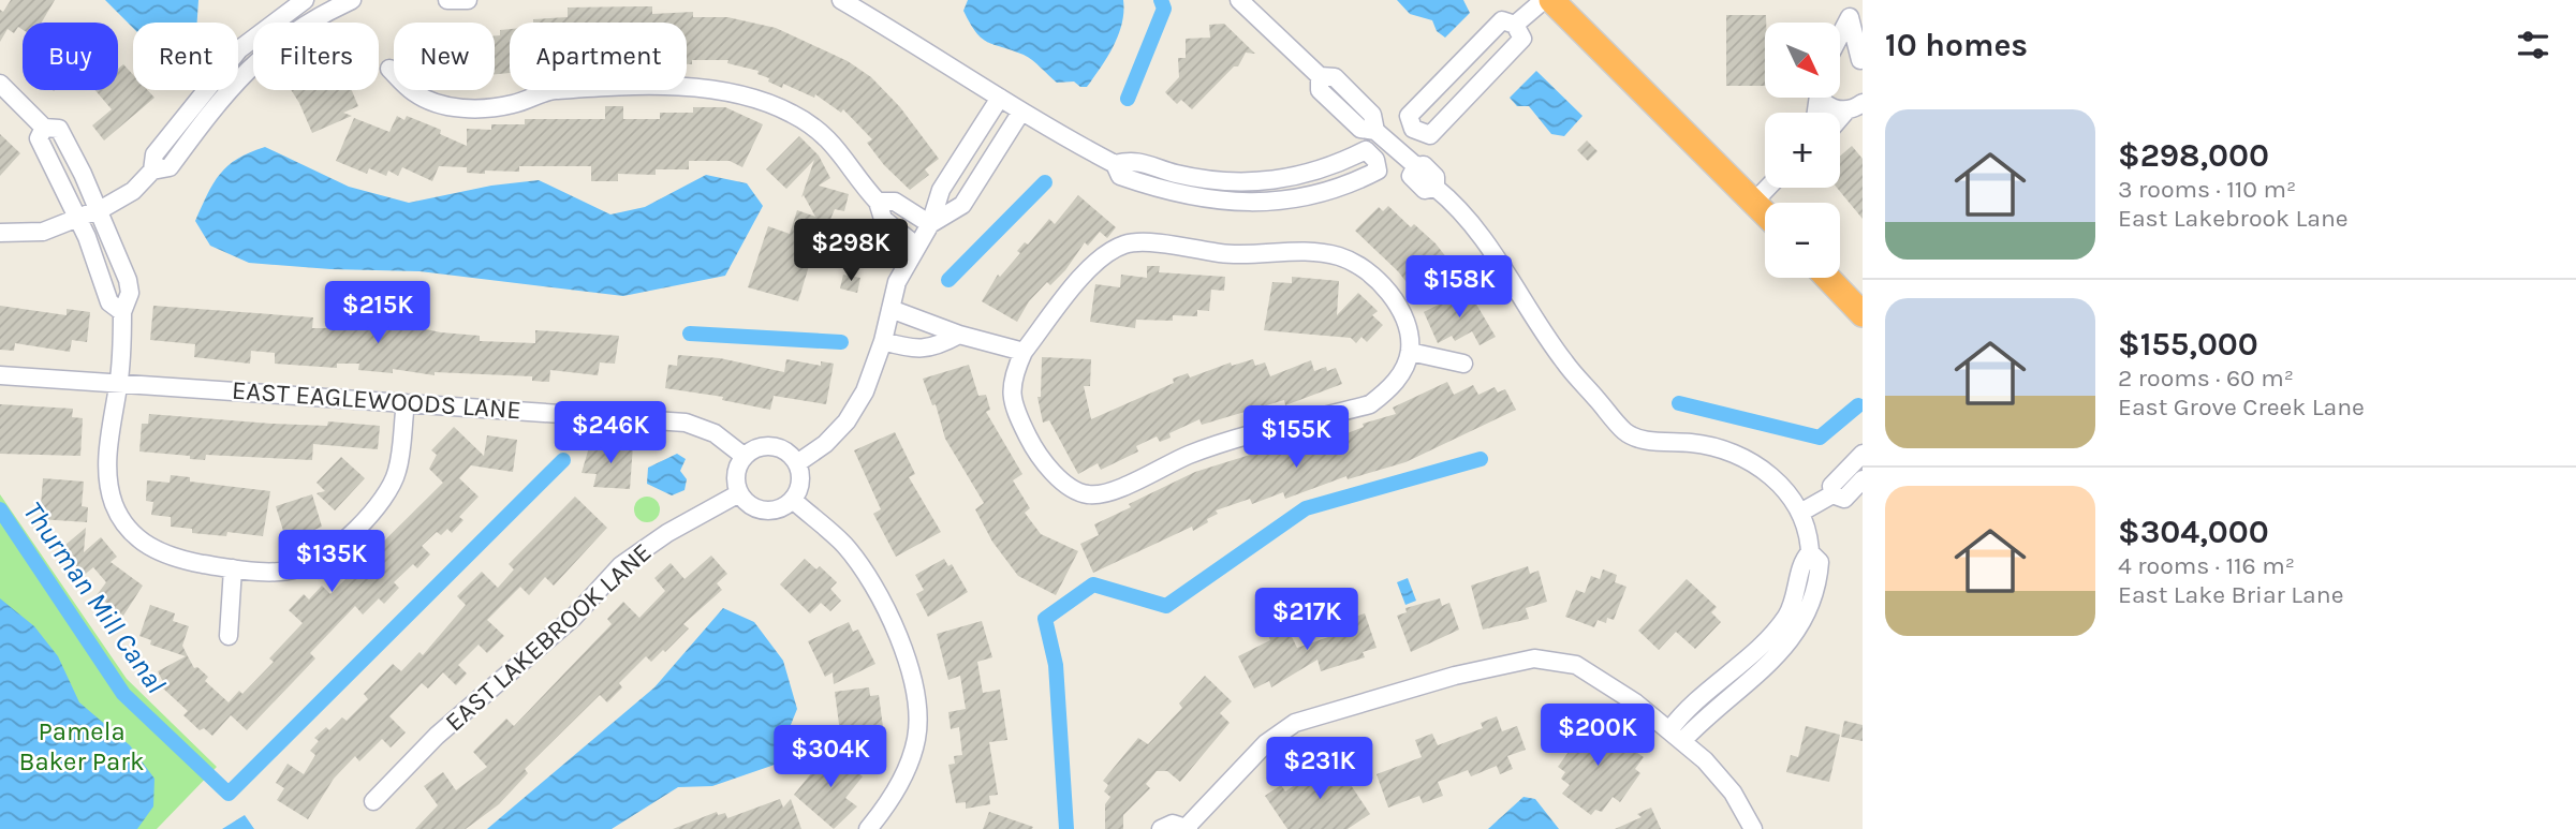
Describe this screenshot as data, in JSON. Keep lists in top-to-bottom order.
{
  "streets": {
    "street": ["EAST EAGLEWOODS LANE", "EAST LAKEBROOK LANE"]
  },
  "crossings": [
    ["EAST EAGLEWOODS LANE", "EAST LAKEBROOK LANE"]
  ],
  "water": ["Thurman Mill Canal"],
  "parks": ["Pamela Baker Park"],
  "north": "bottom right",
  "page": {
    "heading": "10 homes",
    "map_buttons": ["+", "−"],
    "chip": [
      "Buy",
      "Rent",
      "Filters",
      "New",
      "Apartment"
    ],
    "list": [
      {
        "name": "$298,000",
        "note": "3 rooms · 110 m² · East Lakebrook Lane"
      },
      {
        "name": "$155,000",
        "note": "2 rooms · 60 m² · East Grove Creek Lane"
      },
      {
        "name": "$304,000",
        "note": "4 rooms · 116 m² · East Lake Briar Lane"
      }
    ],
    "price": [
      "$298K",
      "$158K",
      "$215K",
      "$246K",
      "$155K",
      "$135K",
      "$217K",
      "$200K",
      "$304K",
      "$231K"
    ]
  }
}
